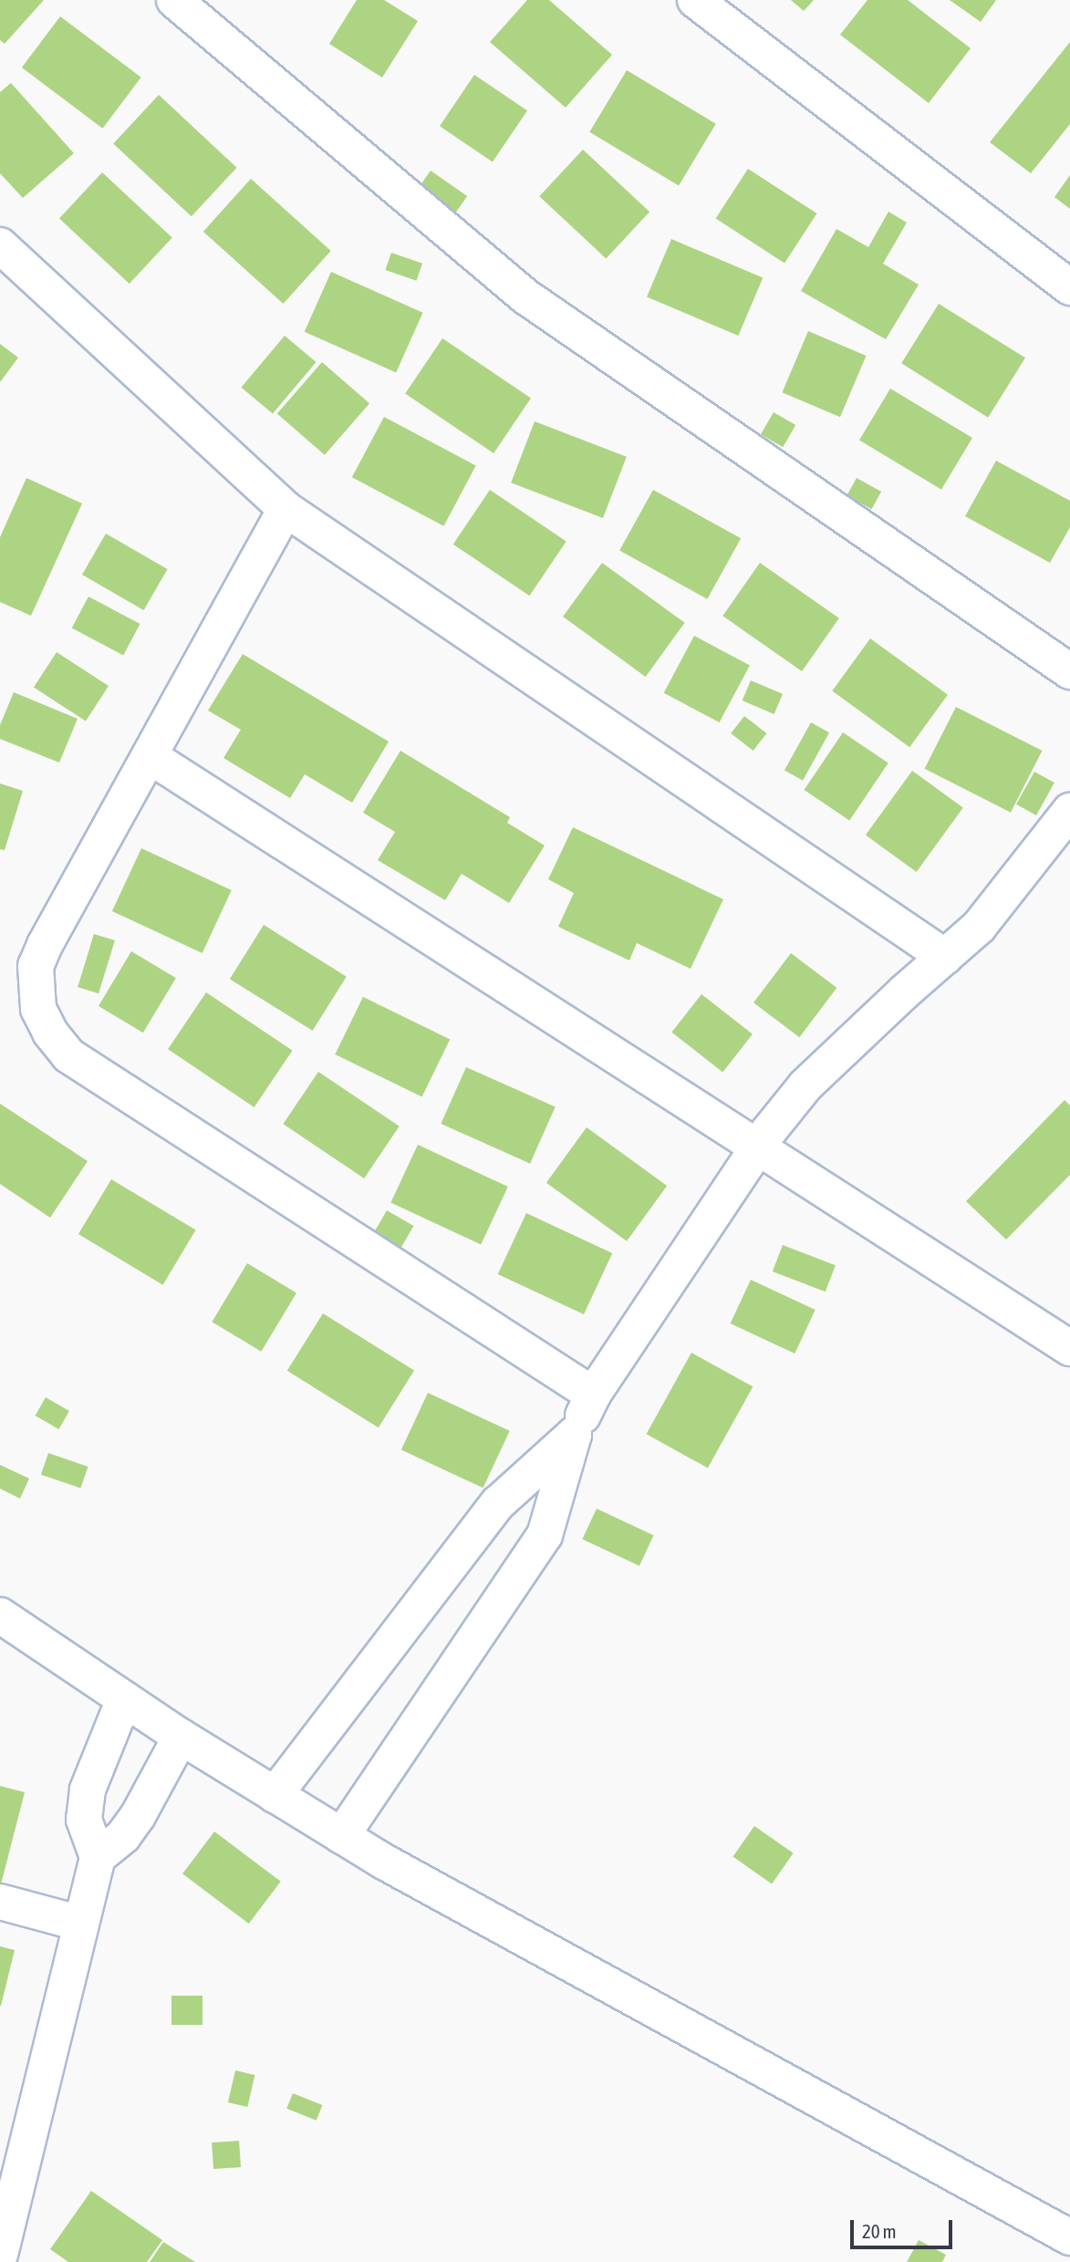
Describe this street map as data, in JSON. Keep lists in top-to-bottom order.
{
  "scale_bar": "20 m"
}
